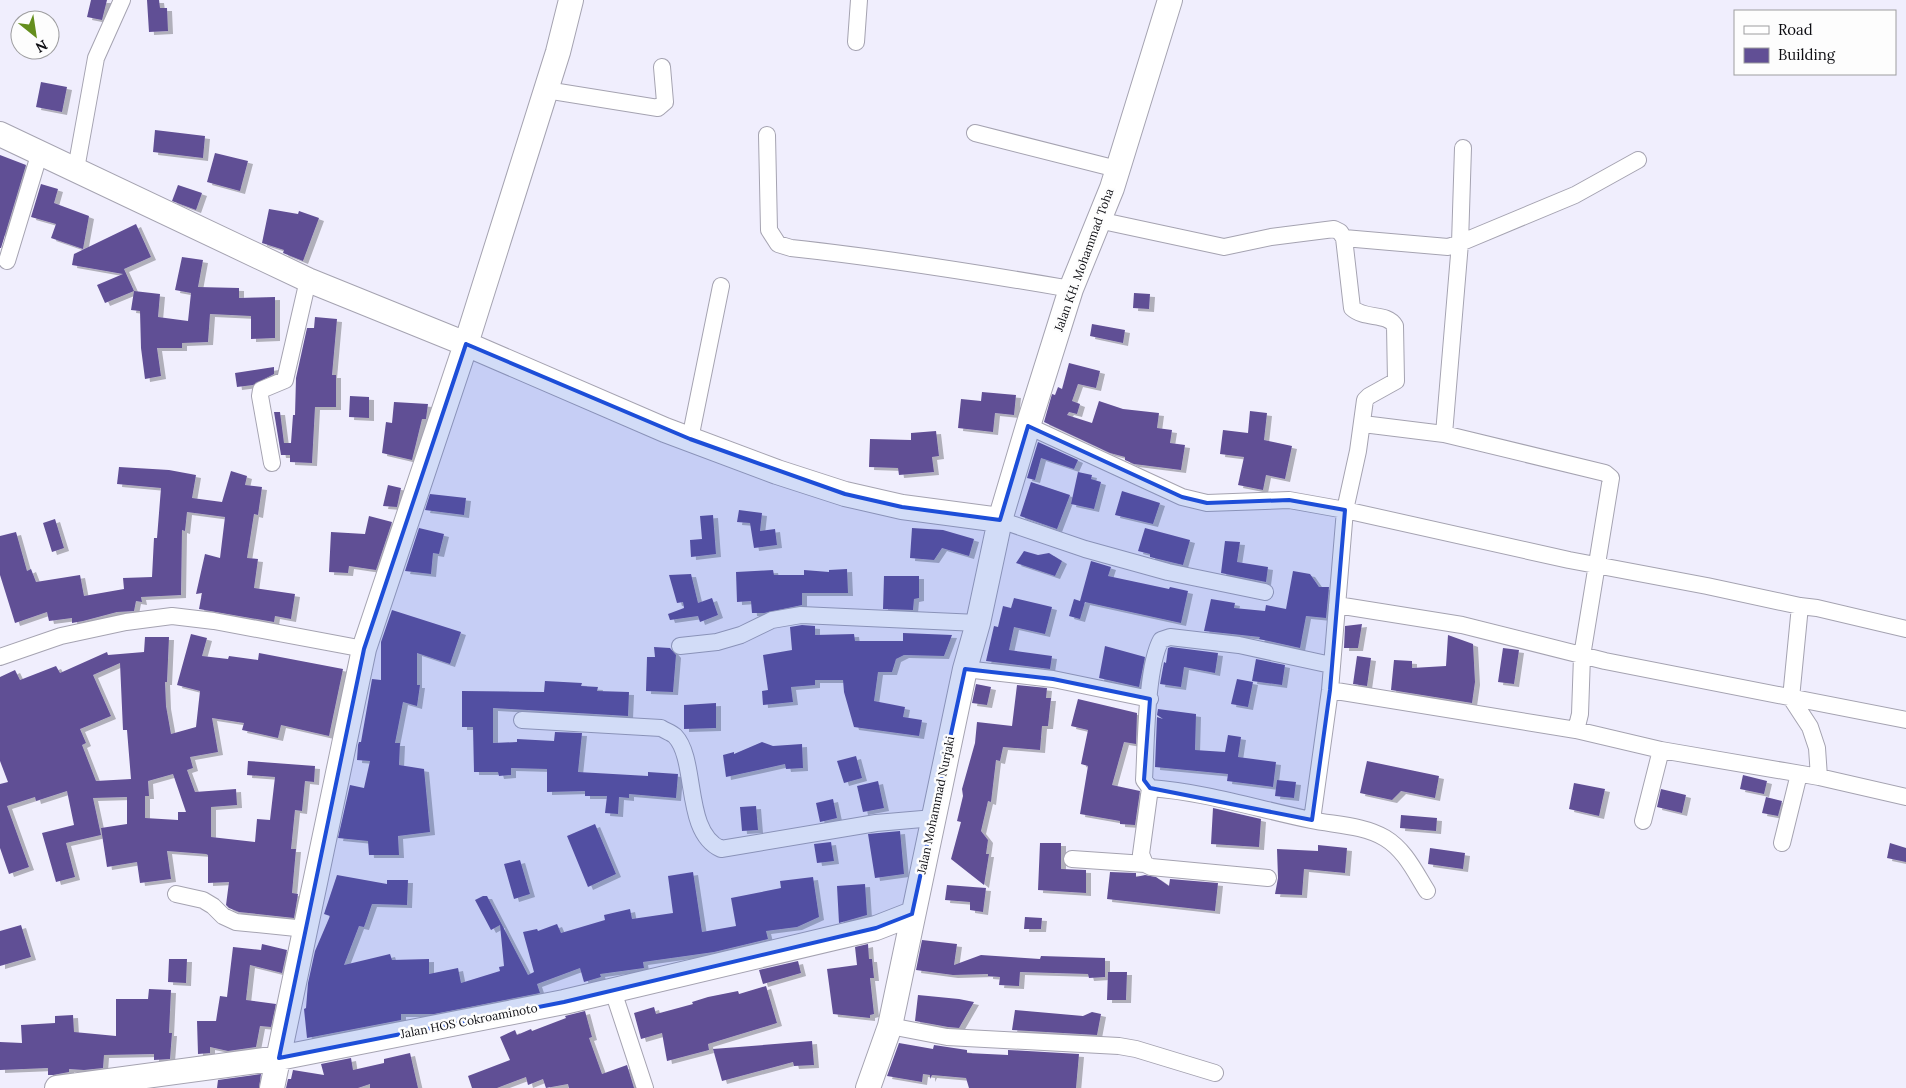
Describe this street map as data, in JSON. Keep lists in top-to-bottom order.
{
  "streets": {
    "street": ["Jalan KH. Mohammad Toha", "Jalan Mohammad Nurjaki", "Jalan HOS Cokroaminoto"]
  },
  "crossings": [
    ["Jalan KH. Mohammad Toha", "Jalan Mohammad Nurjaki"],
    ["Jalan Mohammad Nurjaki", "Jalan HOS Cokroaminoto"]
  ],
  "legend": ["Road", "Building"],
  "north": "bottom right"
}
